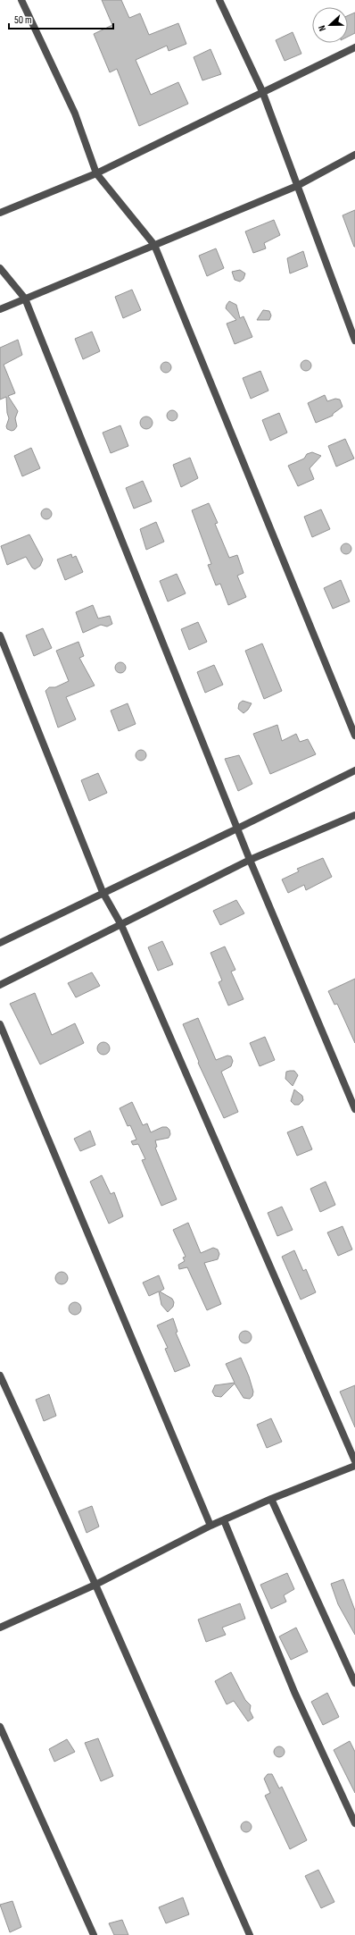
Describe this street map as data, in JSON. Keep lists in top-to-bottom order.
{
  "scale_bar": "50 m",
  "north": "left"
}
